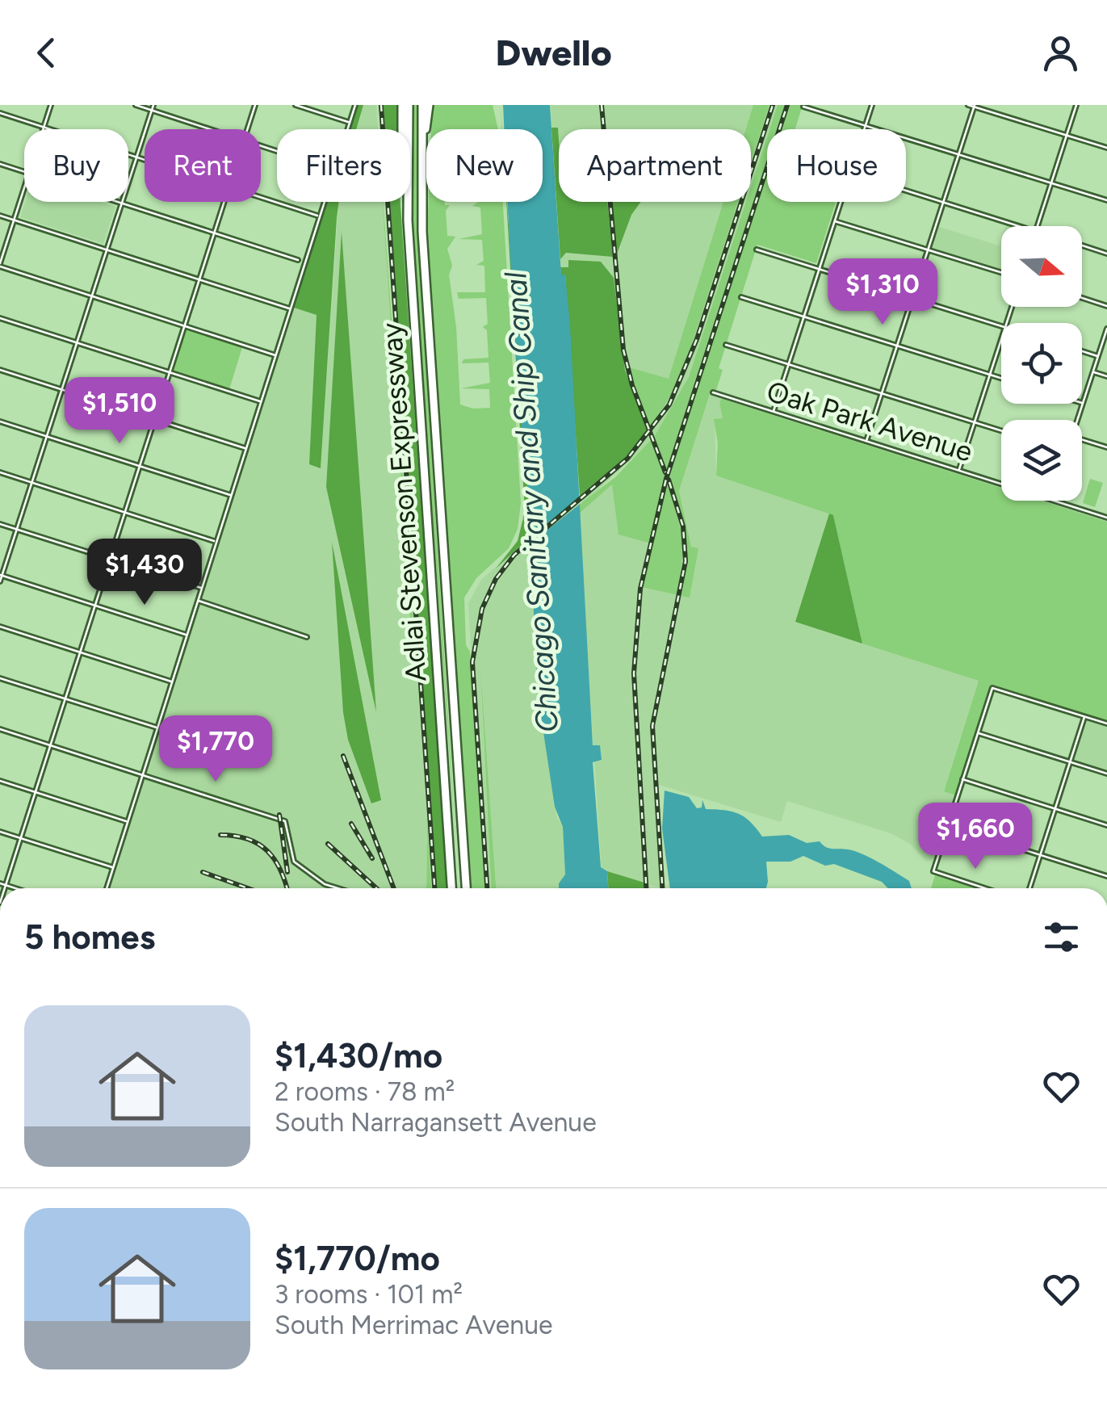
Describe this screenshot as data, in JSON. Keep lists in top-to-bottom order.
{
  "streets": {
    "highway": ["Adlai Stevenson Expressway"],
    "street": ["Oak Park Avenue"]
  },
  "water": ["Chicago Sanitary and Ship Canal"],
  "north": "right",
  "page": {
    "header": "Dwello",
    "chip": [
      "Buy",
      "Rent",
      "Filters",
      "New",
      "Apartment",
      "House"
    ],
    "price": [
      "$1,310",
      "$1,510",
      "$1,430",
      "$1,770",
      "$1,660"
    ],
    "heading": "5 homes",
    "list": [
      {
        "name": "$1,430/mo",
        "note": "2 rooms · 78 m² · South Narragansett Avenue"
      },
      {
        "name": "$1,770/mo",
        "note": "3 rooms · 101 m² · South Merrimac Avenue"
      }
    ]
  }
}
